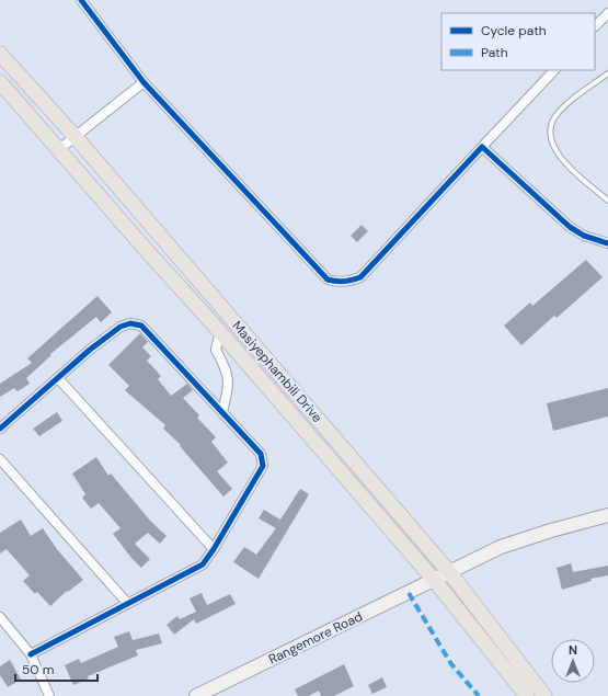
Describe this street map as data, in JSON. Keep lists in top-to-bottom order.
{
  "streets": {
    "main road": ["Masiyephambili Drive"],
    "street": ["Rangemore Road"]
  },
  "crossings": [
    ["Masiyephambili Drive", "Rangemore Road"]
  ],
  "legend": ["Cycle path", "Path"],
  "scale_bar": "50 m",
  "north": "top"
}
